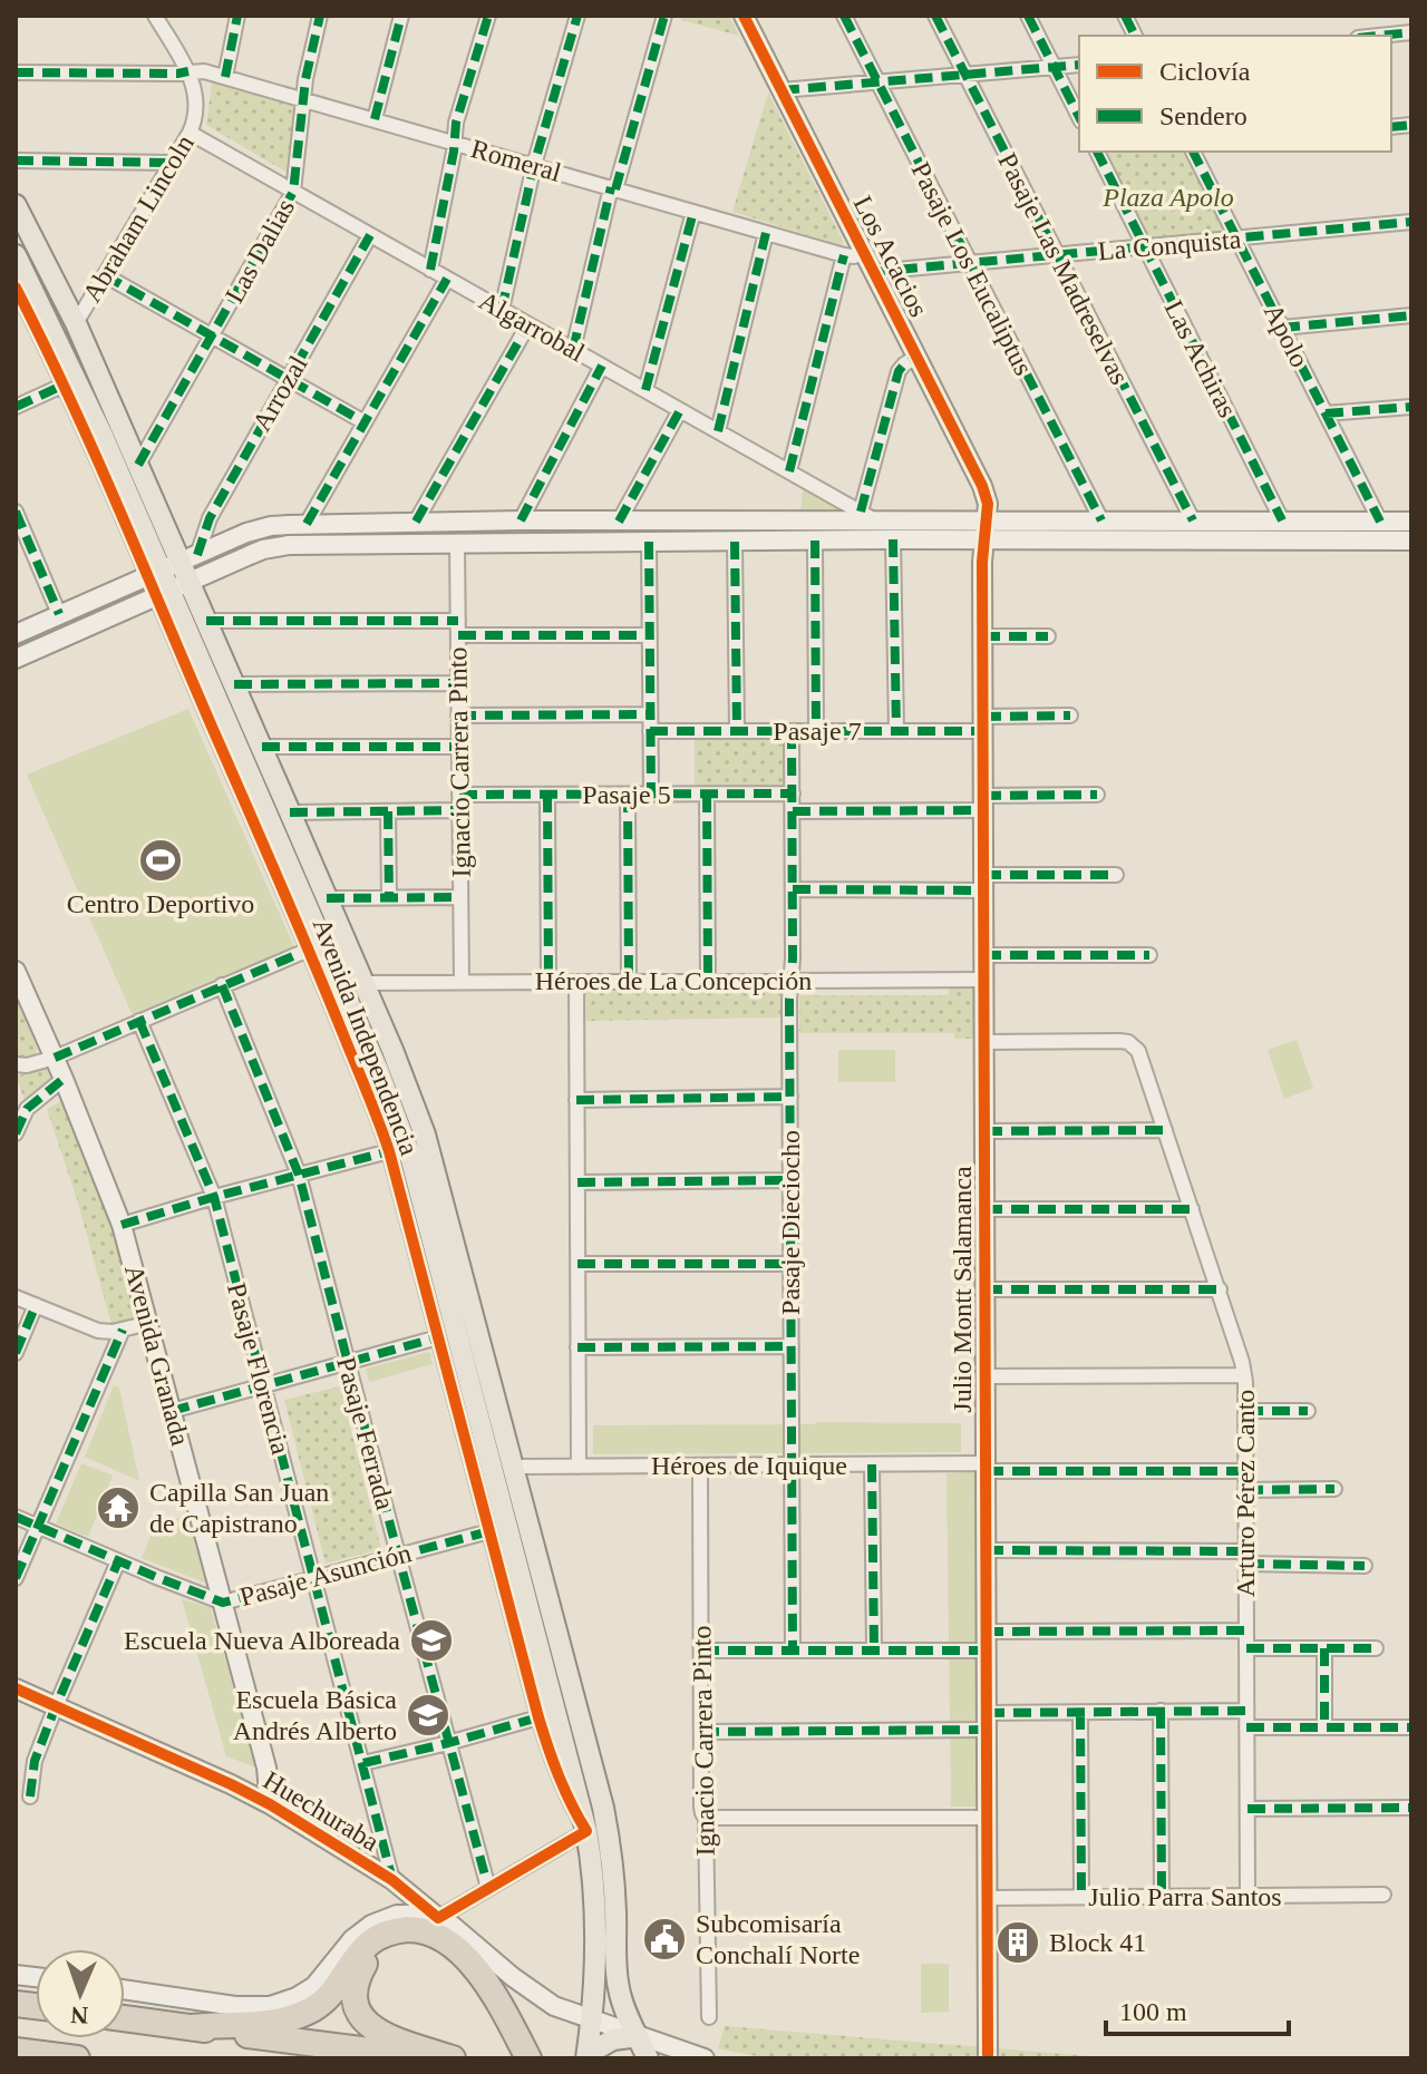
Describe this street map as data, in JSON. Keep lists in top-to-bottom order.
{
  "streets": {
    "main road": [
      "Los Acacios",
      "Avenida Independencia",
      "Julio Montt Salamanca",
      "Avenida Granada",
      "Huechuraba"
    ],
    "street": [
      "Romeral",
      "Abraham Lincoln",
      "La Conquista",
      "Las Dalias",
      "Pasaje Los Eucaliptus",
      "Pasaje Las Madreselvas",
      "Algarrobal",
      "Apolo",
      "Las Achiras",
      "Arrozal",
      "Pasaje 7",
      "Ignacio Carrera Pinto",
      "Pasaje 5",
      "Héroes de La Concepción",
      "Pasaje Dieciocho",
      "Pasaje Florencia",
      "Pasaje Ferrada",
      "Héroes de Iquique",
      "Arturo Pérez Canto",
      "Pasaje Asunción",
      "Julio Parra Santos"
    ]
  },
  "crossings": [
    ["Romeral", "Abraham Lincoln"],
    ["Romeral", "Las Dalias"],
    ["Abraham Lincoln", "Algarrobal"],
    ["Abraham Lincoln", "Avenida Independencia"],
    ["La Conquista", "Los Acacios"],
    ["La Conquista", "Pasaje Los Eucaliptus"],
    ["La Conquista", "Pasaje Las Madreselvas"],
    ["La Conquista", "Apolo"],
    ["La Conquista", "Las Achiras"],
    ["Las Dalias", "Algarrobal"],
    ["Las Dalias", "Avenida Independencia"],
    ["Los Acacios", "Julio Montt Salamanca"],
    ["Algarrobal", "Arrozal"],
    ["Arrozal", "Avenida Independencia"],
    ["Pasaje 7", "Pasaje Dieciocho"],
    ["Pasaje 7", "Julio Montt Salamanca"],
    ["Ignacio Carrera Pinto", "Pasaje 5"],
    ["Ignacio Carrera Pinto", "Héroes de La Concepción"],
    ["Ignacio Carrera Pinto", "Héroes de Iquique"],
    ["Pasaje 5", "Avenida Independencia"],
    ["Pasaje 5", "Pasaje Dieciocho"],
    ["Héroes de La Concepción", "Avenida Independencia"],
    ["Héroes de La Concepción", "Pasaje Dieciocho"],
    ["Héroes de La Concepción", "Julio Montt Salamanca"],
    ["Avenida Independencia", "Héroes de Iquique"],
    ["Avenida Independencia", "Pasaje Asunción"],
    ["Avenida Independencia", "Huechuraba"],
    ["Pasaje Dieciocho", "Héroes de Iquique"],
    ["Julio Montt Salamanca", "Héroes de Iquique"],
    ["Julio Montt Salamanca", "Arturo Pérez Canto"],
    ["Julio Montt Salamanca", "Julio Parra Santos"],
    ["Avenida Granada", "Pasaje Asunción"],
    ["Avenida Granada", "Huechuraba"],
    ["Pasaje Florencia", "Pasaje Asunción"],
    ["Pasaje Florencia", "Huechuraba"],
    ["Pasaje Ferrada", "Pasaje Asunción"],
    ["Héroes de Iquique", "Arturo Pérez Canto"],
    ["Arturo Pérez Canto", "Julio Parra Santos"]
  ],
  "parks": ["Plaza Apolo"],
  "places": {
    "sports": ["Centro Deportivo"],
    "temple": ["Capilla San Juan de Capistrano"],
    "school or university": ["Escuela Nueva Alboreada", "Escuela Básica Andrés Alberto"],
    "public building": ["Subcomisaría Conchalí Norte"],
    "building": ["Block 41"]
  },
  "legend": ["Ciclovía", "Sendero"],
  "scale_bar": "100 m",
  "north": "bottom"
}
